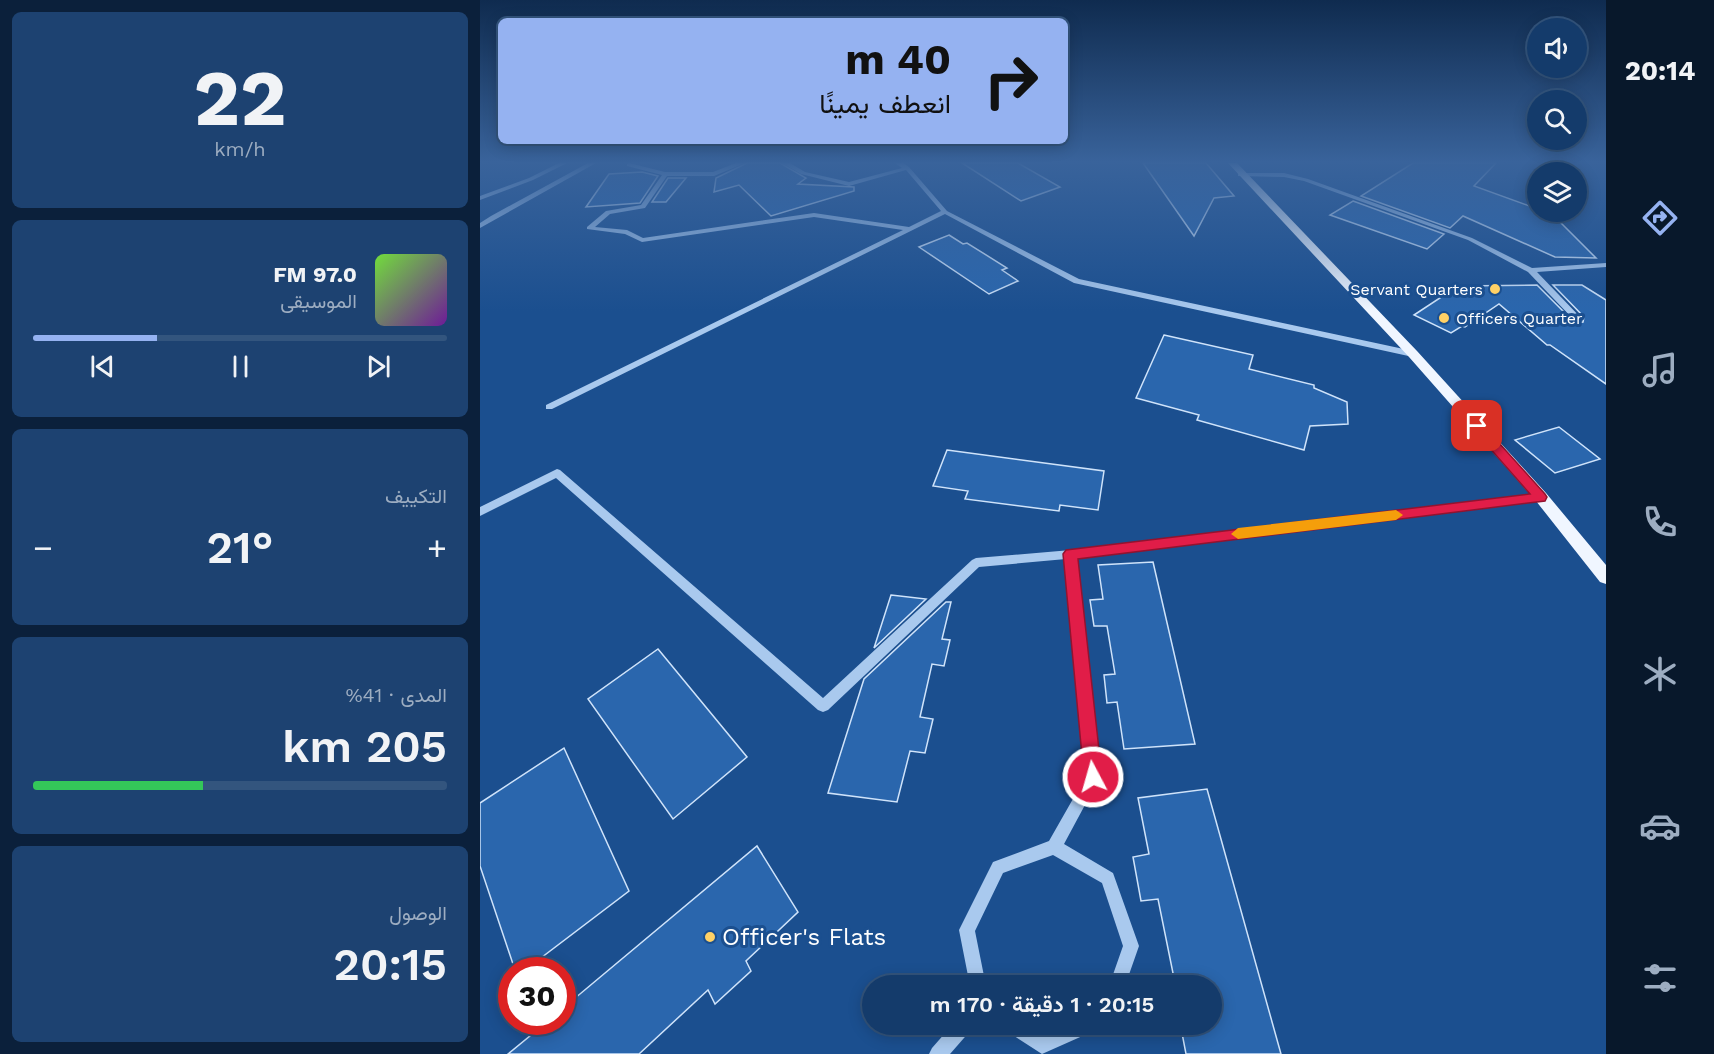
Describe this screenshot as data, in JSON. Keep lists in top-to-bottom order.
{
  "places": ["Servant Quarters", "Officers Quarter", "Officer's Flats"],
  "page": {
    "tabs": "20:14",
    "tile": [
      ["22", "km/h"],
      "التكييف",
      ["المدى · 41%", "205 km"],
      ["الوصول", "20:15"]
    ],
    "turn": ["40 m", "انعطف يمينًا"],
    "song": ["97.0 FM", "الموسيقى"],
    "heat": ["−", "21°", "+"],
    "limit": "30",
    "trip": "20:15 · 1 دقيقة · 170 m"
  }
}
